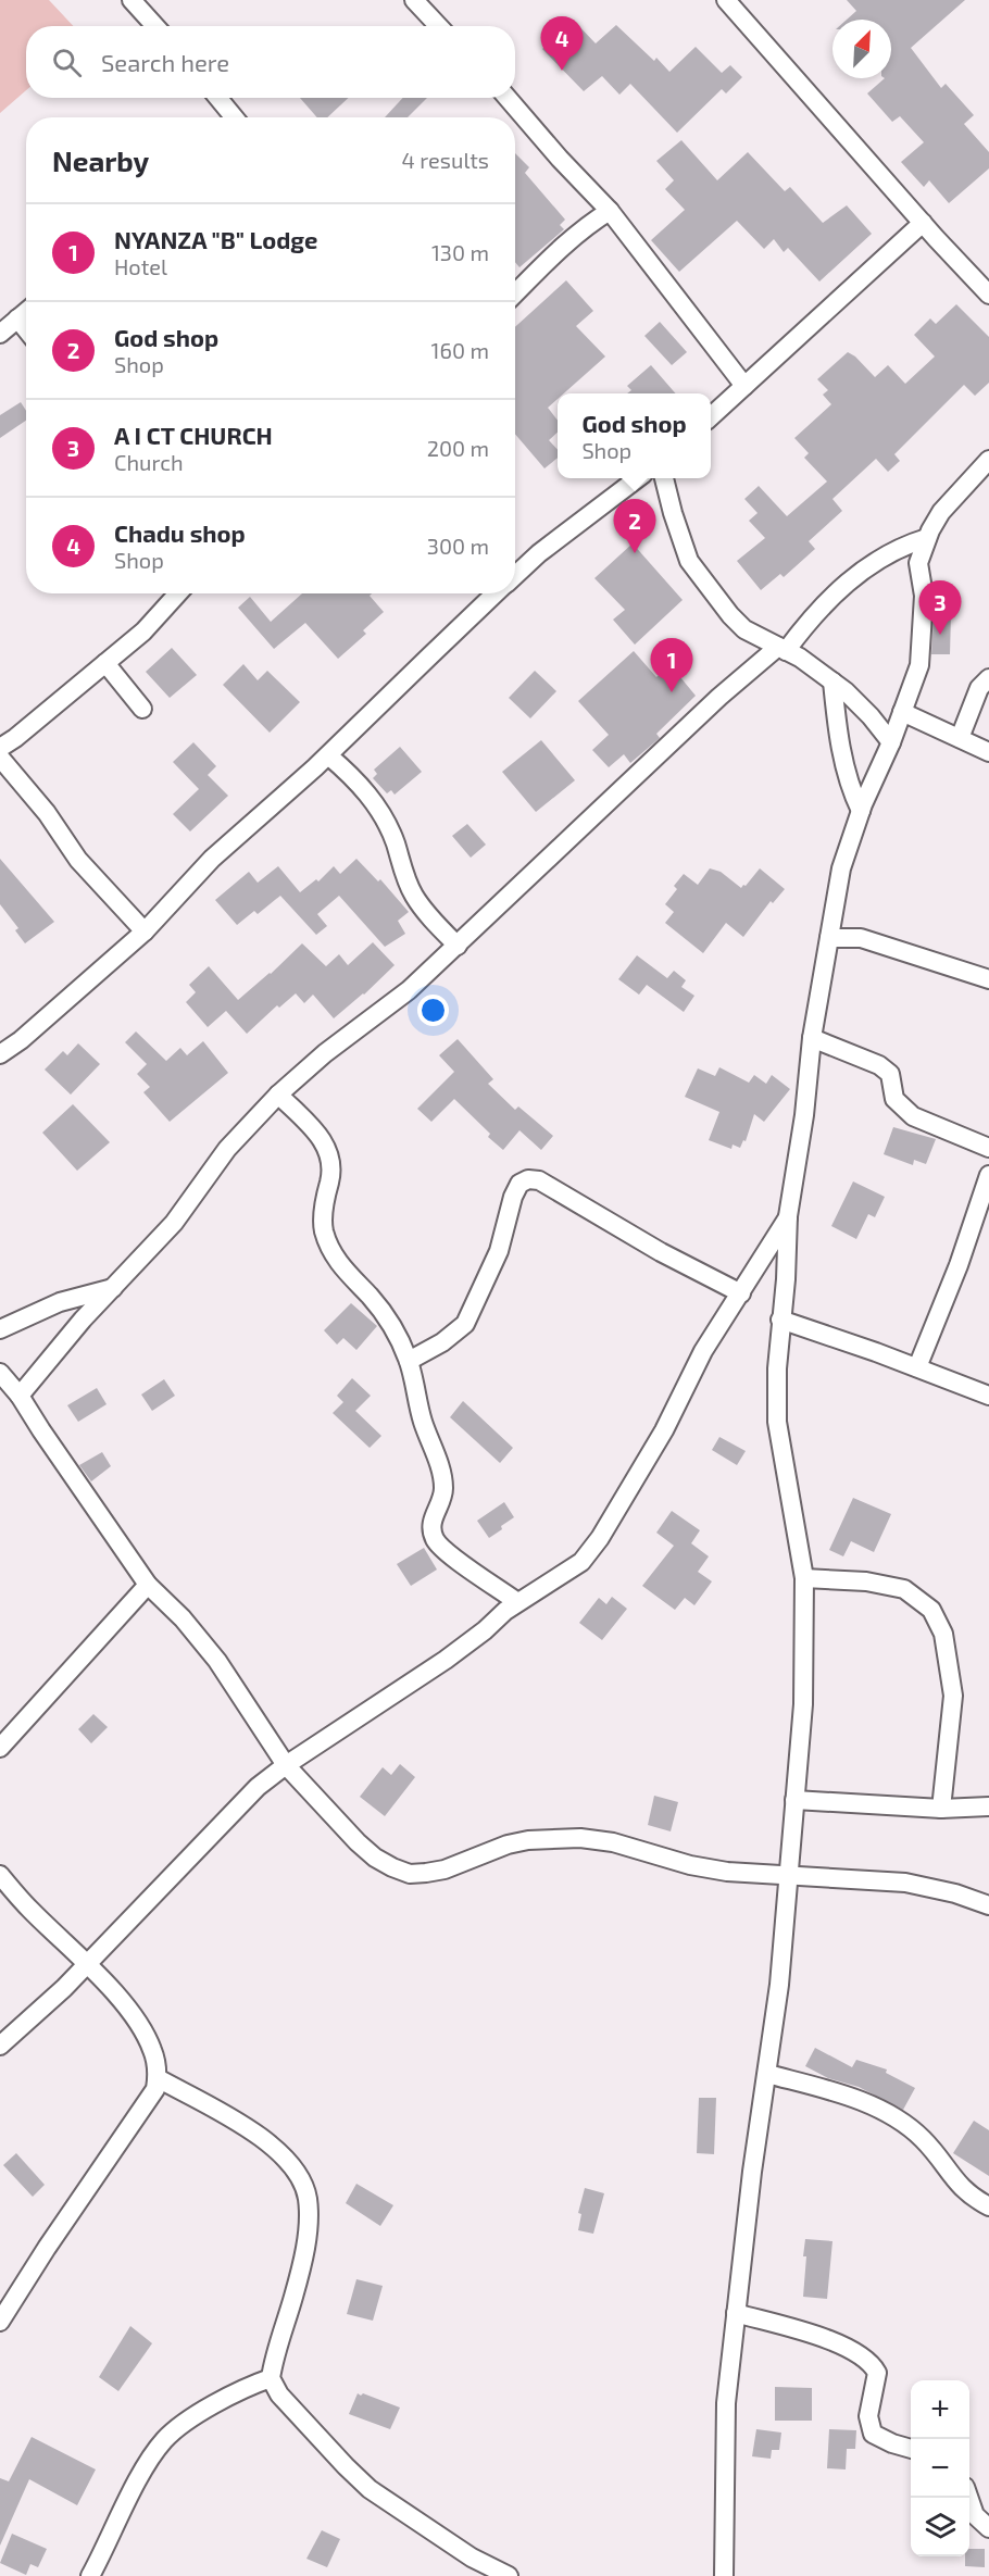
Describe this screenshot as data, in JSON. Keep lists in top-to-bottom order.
{
  "north": "top right",
  "page": {
    "pins": [
      "4",
      "2",
      "3",
      "1"
    ],
    "search": "Search here",
    "heading": ["Nearby", "4 results"],
    "list": [
      {
        "mark": "1",
        "name": "NYANZA \"B\" Lodge",
        "note": "Hotel",
        "value": "130 m"
      },
      {
        "mark": "2",
        "name": "God shop",
        "note": "Shop",
        "value": "160 m"
      },
      {
        "mark": "3",
        "name": "A I CT CHURCH",
        "note": "Church",
        "value": "200 m"
      },
      {
        "mark": "4",
        "name": "Chadu shop",
        "note": "Shop",
        "value": "300 m"
      }
    ],
    "popup": ["God shop", "Shop"],
    "map_buttons": ["+", "−"]
  }
}
